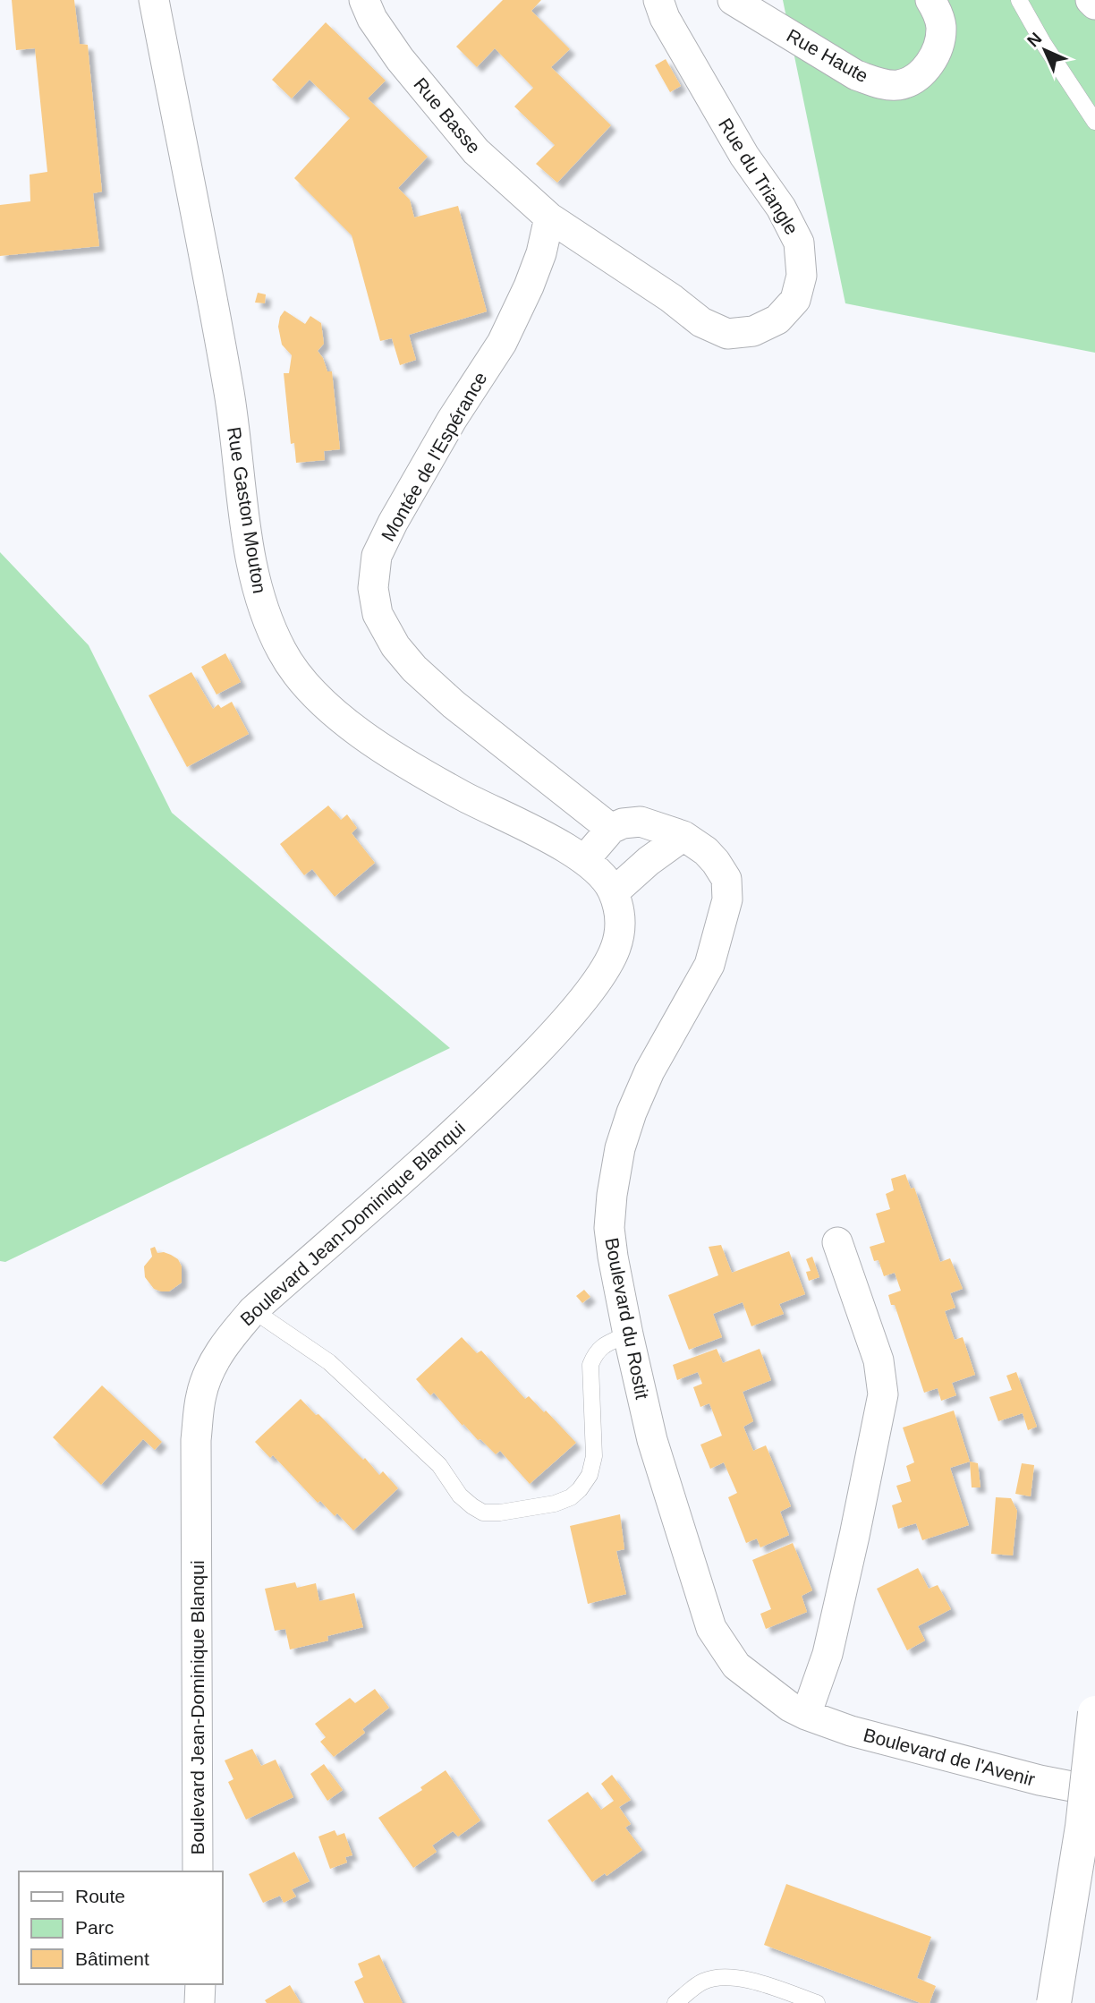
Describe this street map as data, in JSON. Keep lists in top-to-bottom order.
{
  "streets": {
    "street": [
      "Rue Haute",
      "Rue Basse",
      "Rue du Triangle",
      "Montée de l'Espérance",
      "Rue Gaston Mouton",
      "Boulevard Jean-Dominique Blanqui",
      "Boulevard du Rostit",
      "Boulevard de l'Avenir"
    ]
  },
  "crossings": [
    ["Rue Basse", "Rue du Triangle"],
    ["Rue Basse", "Montée de l'Espérance"],
    ["Rue du Triangle", "Montée de l'Espérance"],
    ["Montée de l'Espérance", "Boulevard du Rostit"],
    ["Rue Gaston Mouton", "Boulevard Jean-Dominique Blanqui"],
    ["Boulevard du Rostit", "Boulevard de l'Avenir"]
  ],
  "legend": ["Route", "Parc", "Bâtiment"],
  "north": "top left"
}
